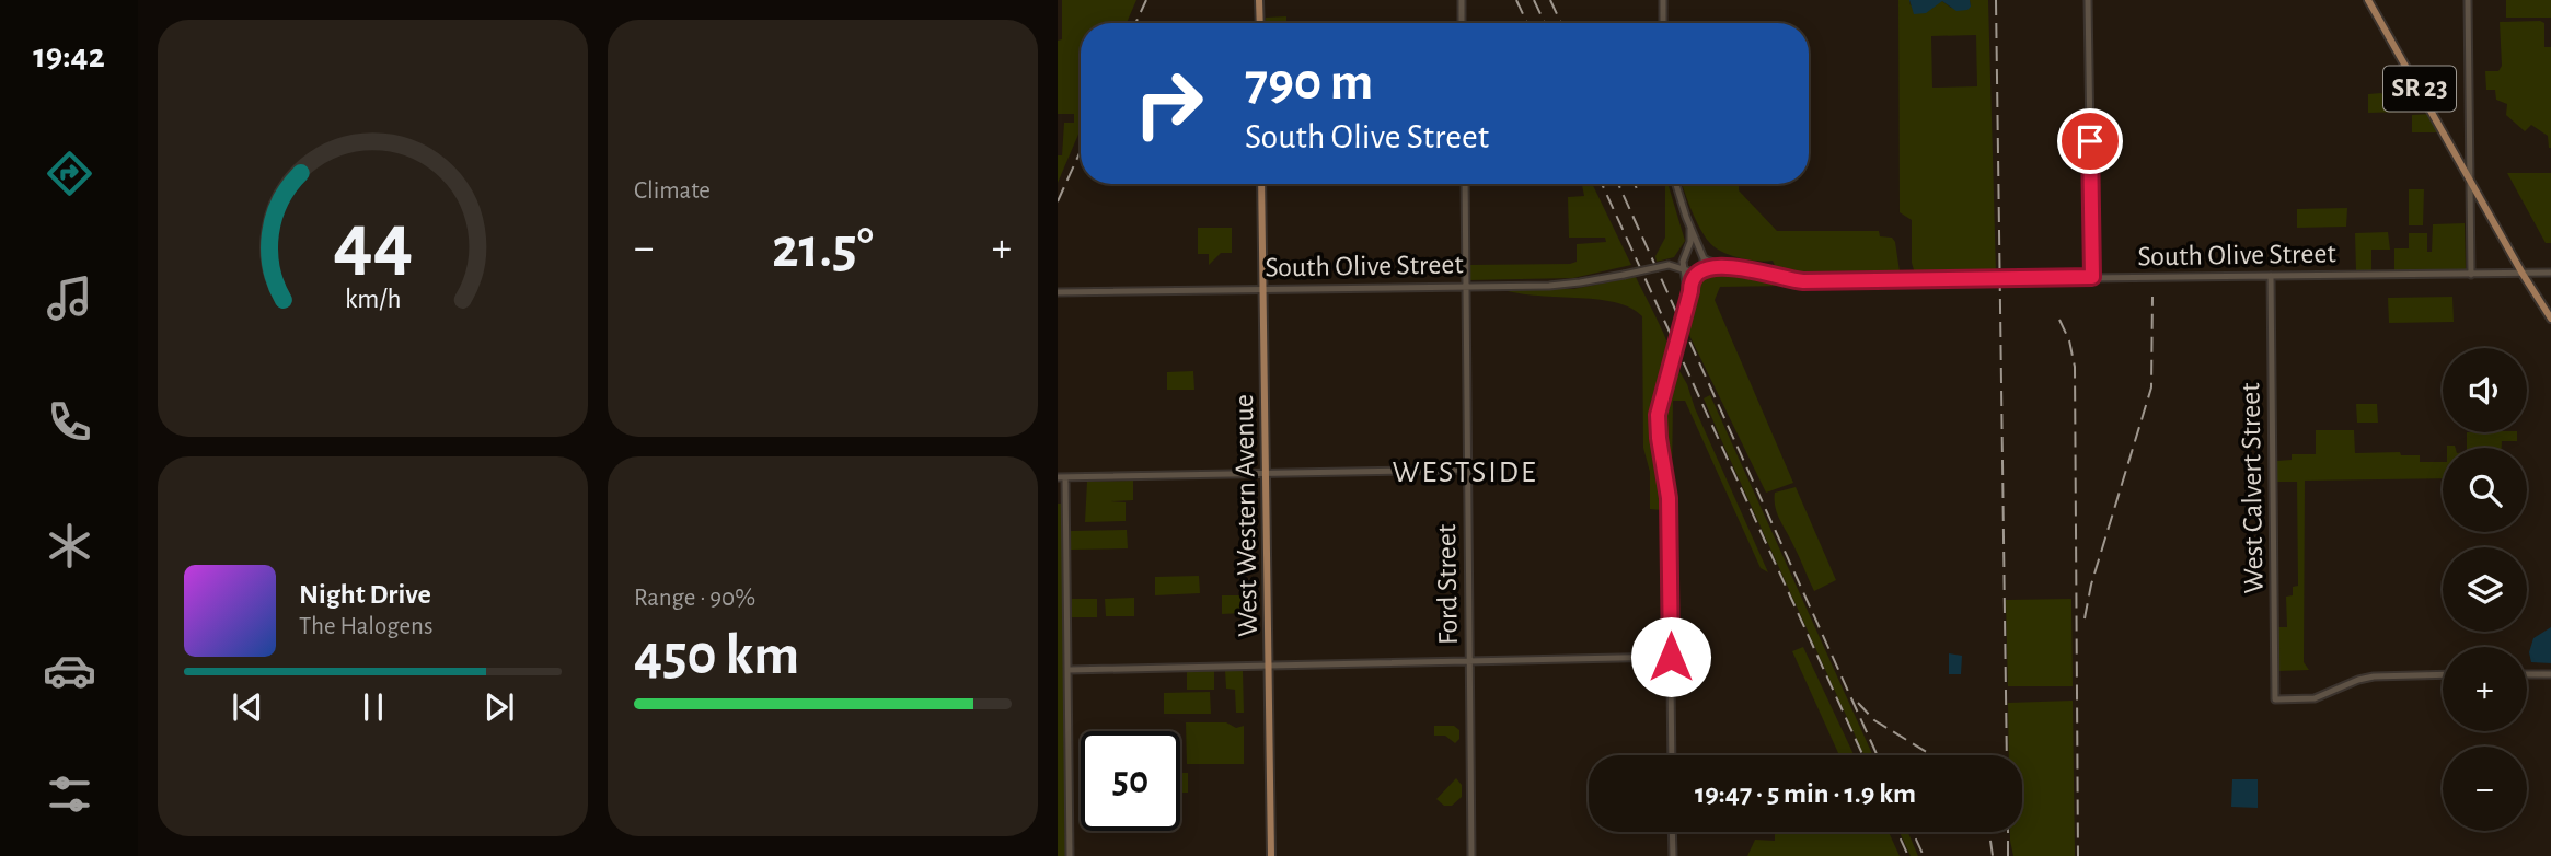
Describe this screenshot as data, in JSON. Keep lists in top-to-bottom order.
{
  "streets": {
    "main road": ["SR 23", "West Western Avenue"],
    "street": ["South Olive Street", "West Calvert Street", "Ford Street"]
  },
  "crossings": [
    ["SR 23", "South Olive Street"],
    ["South Olive Street", "West Calvert Street"],
    ["South Olive Street", "West Western Avenue"],
    ["South Olive Street", "Ford Street"]
  ],
  "districts": ["WESTSIDE"],
  "page": {
    "tabs": "19:42",
    "tile": [
      "Climate",
      ["Range · 90%", "450 km"]
    ],
    "turn": ["790 m", "South Olive Street"],
    "heat": ["−", "21.5°", "+"],
    "map_buttons": ["+", "−"],
    "song": ["Night Drive", "The Halogens"],
    "limit": "50",
    "trip": "19:47 · 5 min · 1.9 km",
    "gauge": ["44", "km/h"]
  }
}
